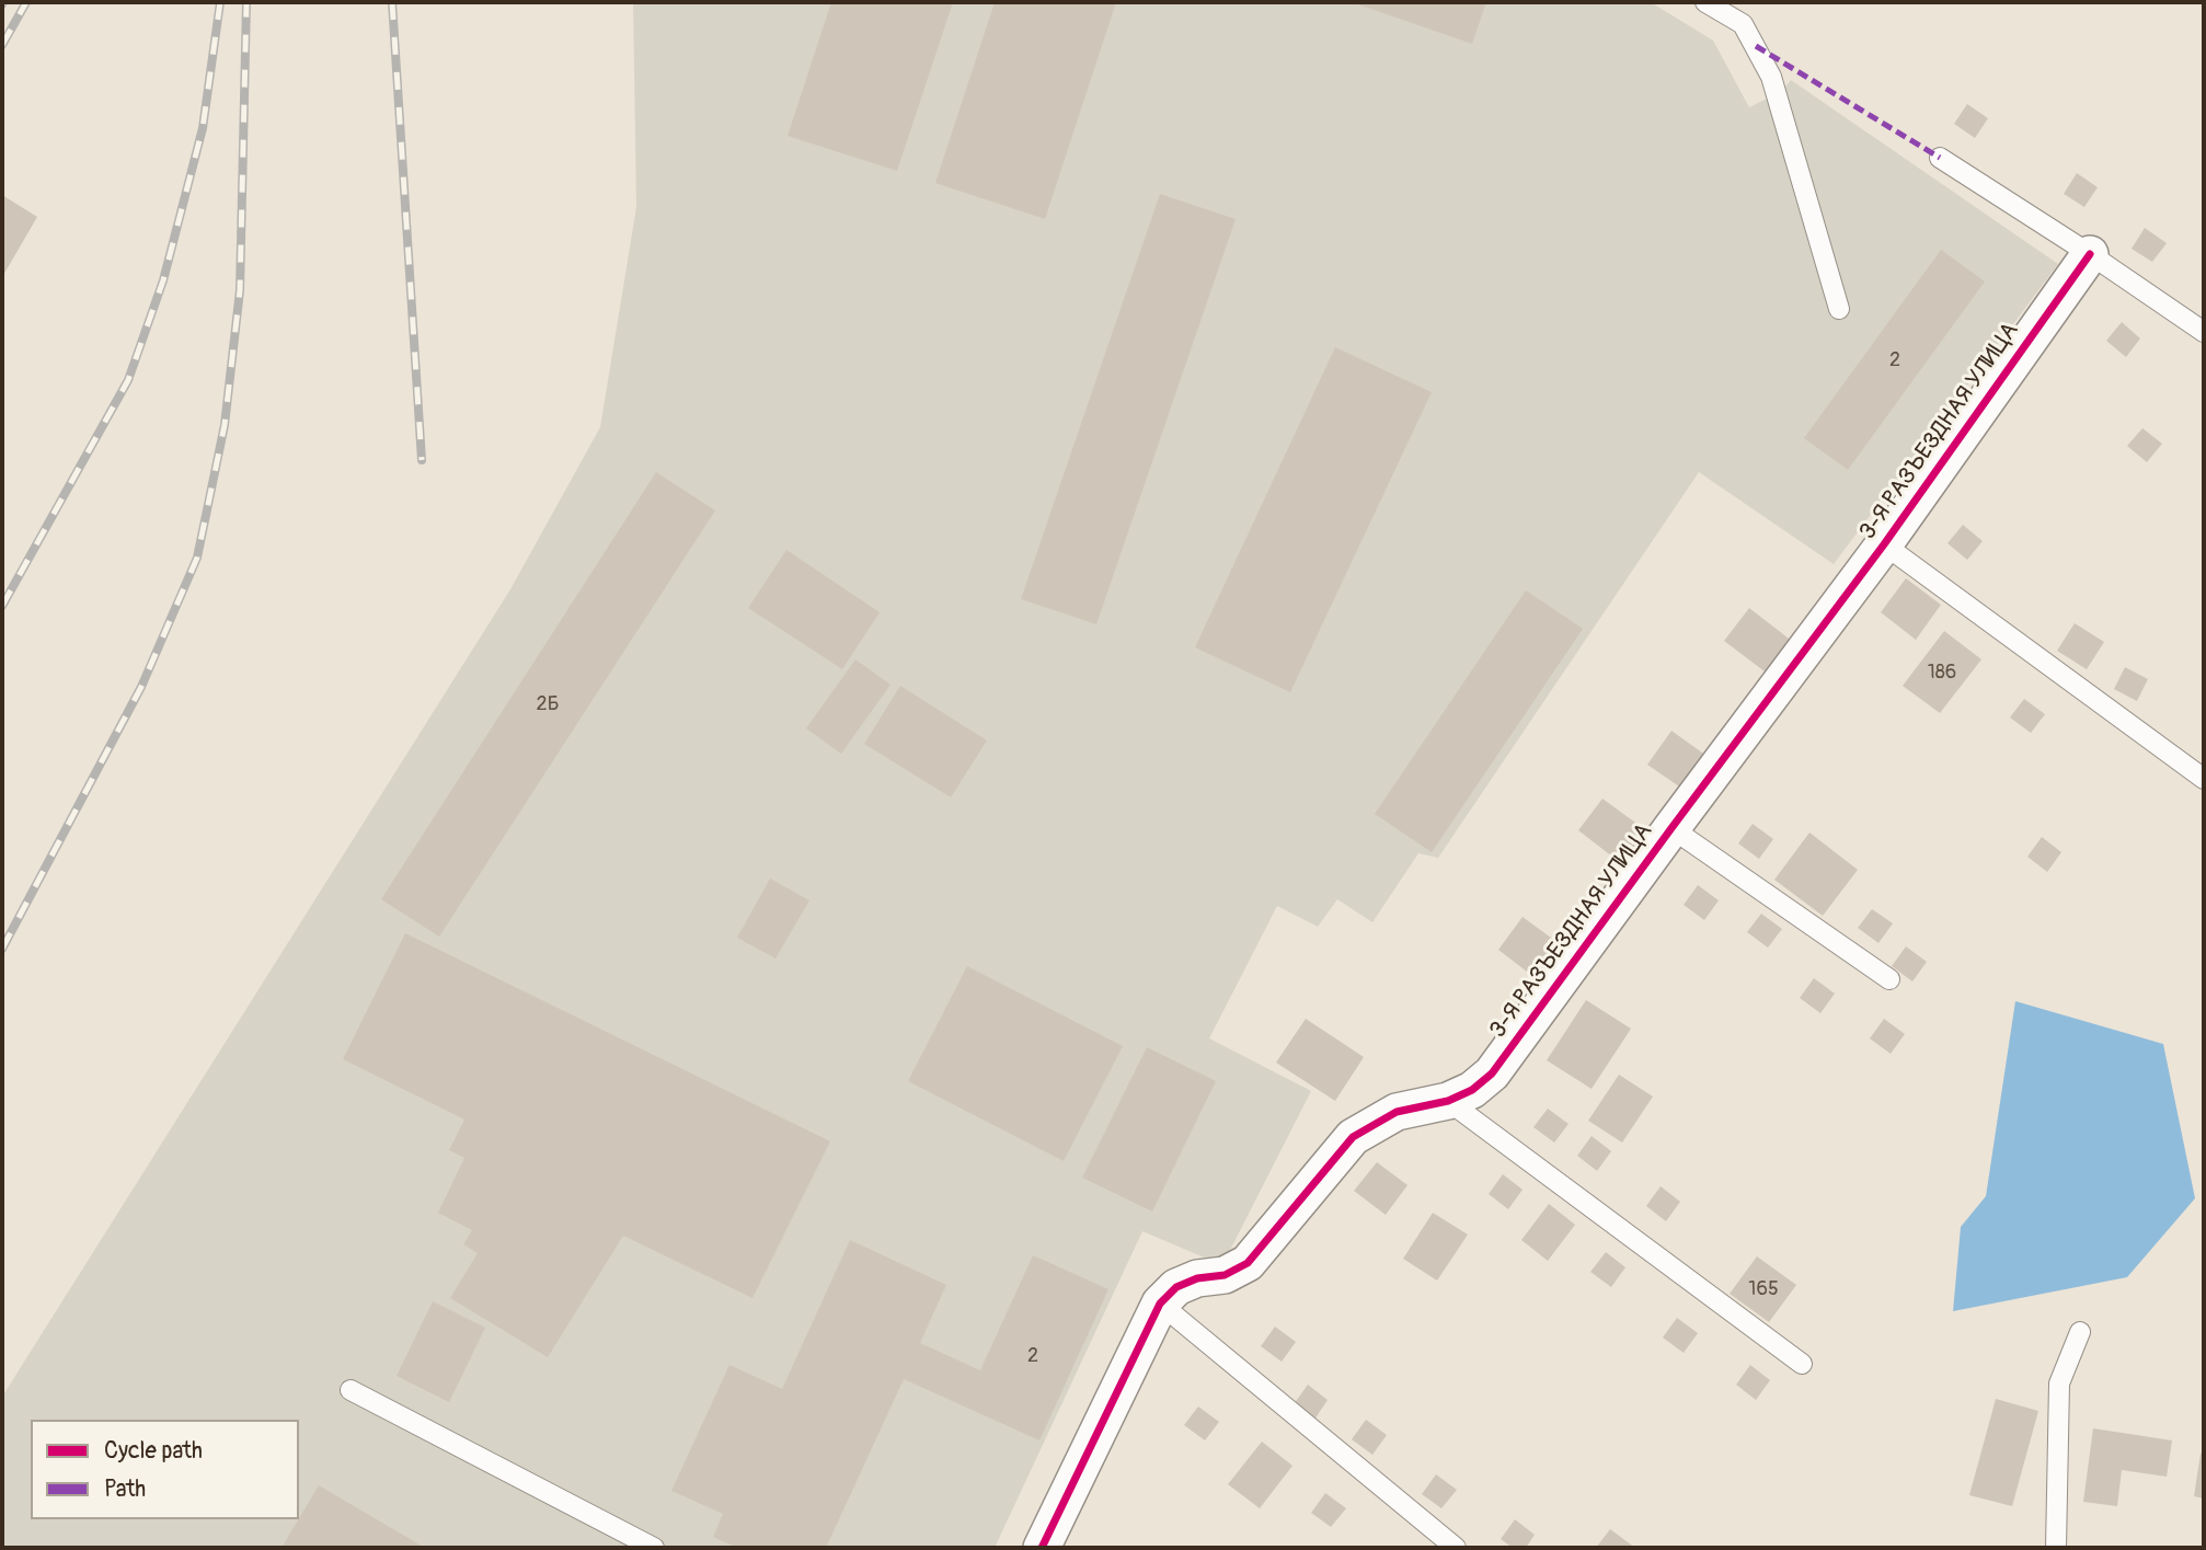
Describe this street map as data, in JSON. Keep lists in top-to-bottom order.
{
  "streets": {
    "street": ["3-Я РАЗЪЕЗДНАЯ УЛИЦА"]
  },
  "house_numbers": [
    "2",
    "186",
    "2Б",
    "165",
    "2"
  ],
  "legend": ["Cycle path", "Path"]
}
